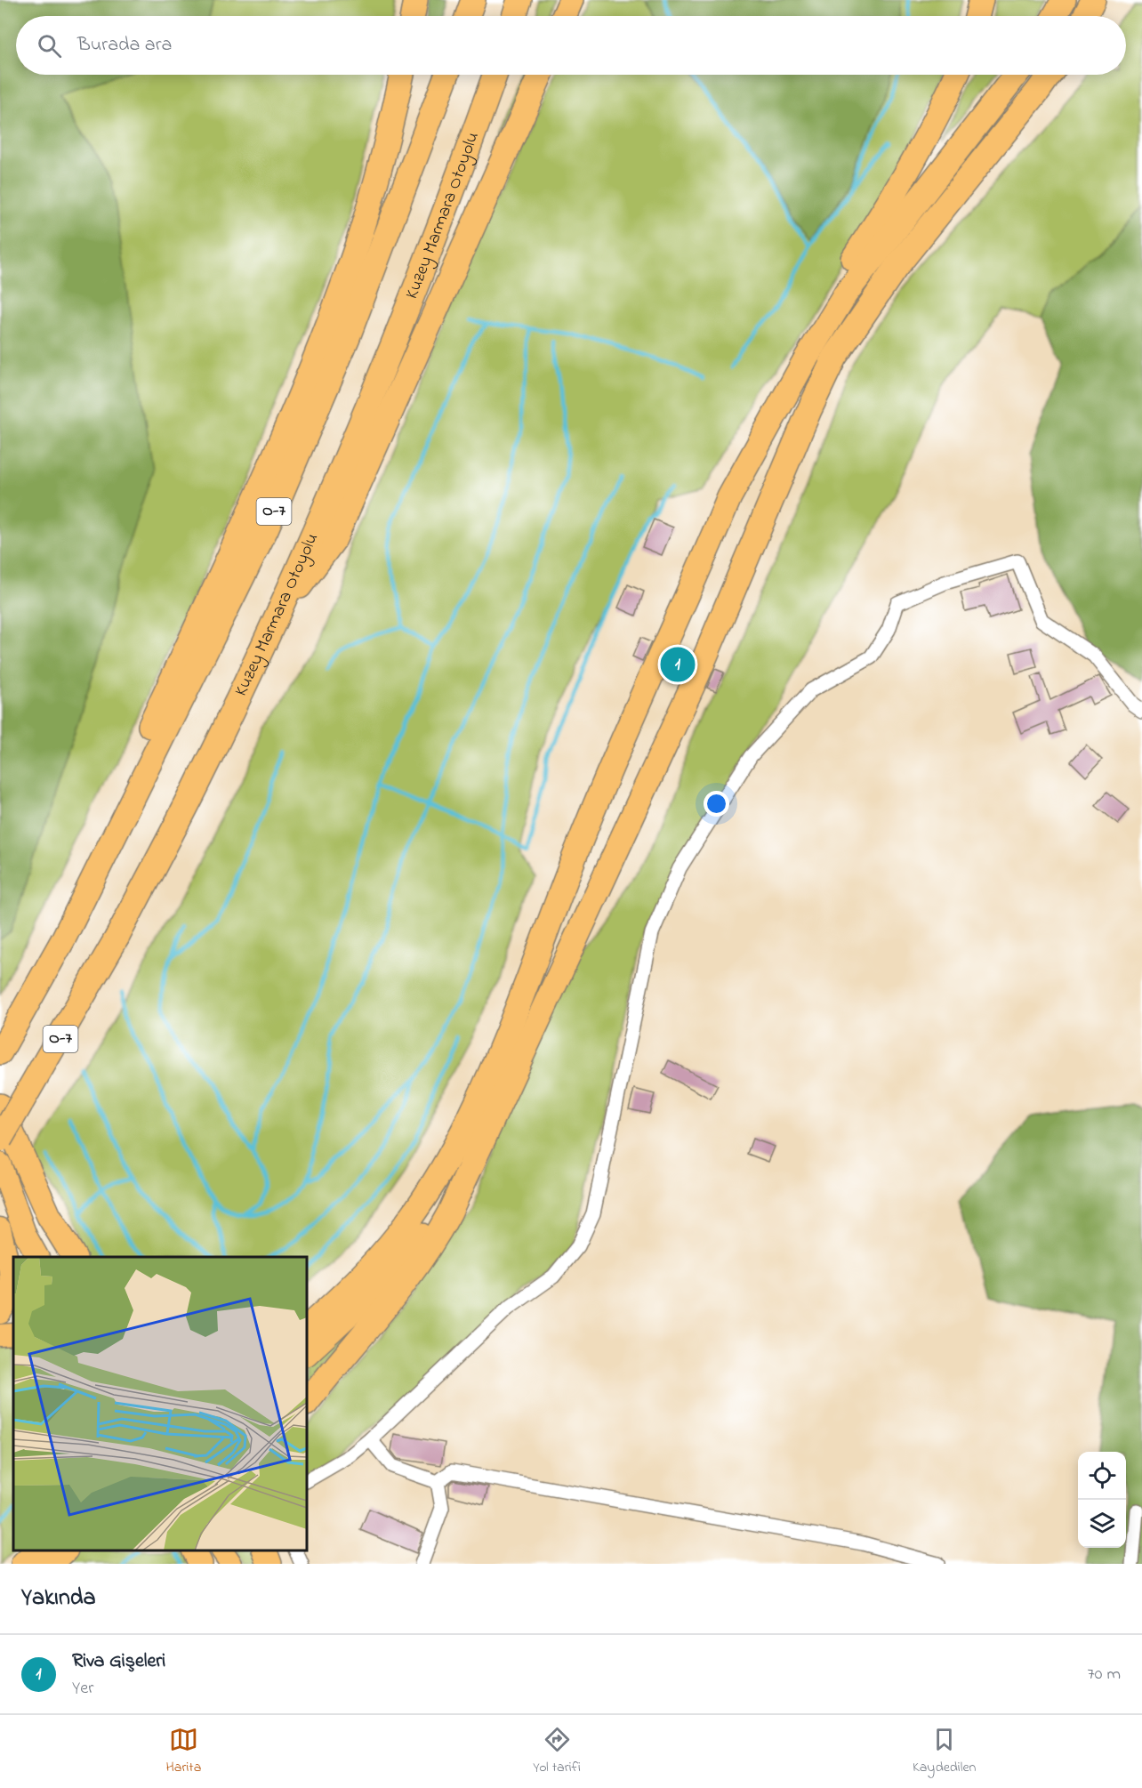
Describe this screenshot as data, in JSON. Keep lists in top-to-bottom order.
{
  "streets": {
    "highway": ["Kuzey Marmara Otoyolu", "O-7"]
  },
  "page": {
    "search": "Burada ara",
    "pins": "1",
    "heading": "Yakında",
    "list": [
      {
        "mark": "1",
        "name": "Riva Gişeleri",
        "note": "Yer",
        "value": "70 m"
      }
    ],
    "nav": ["Harita", "Yol tarifi", "Kaydedilen"]
  }
}
